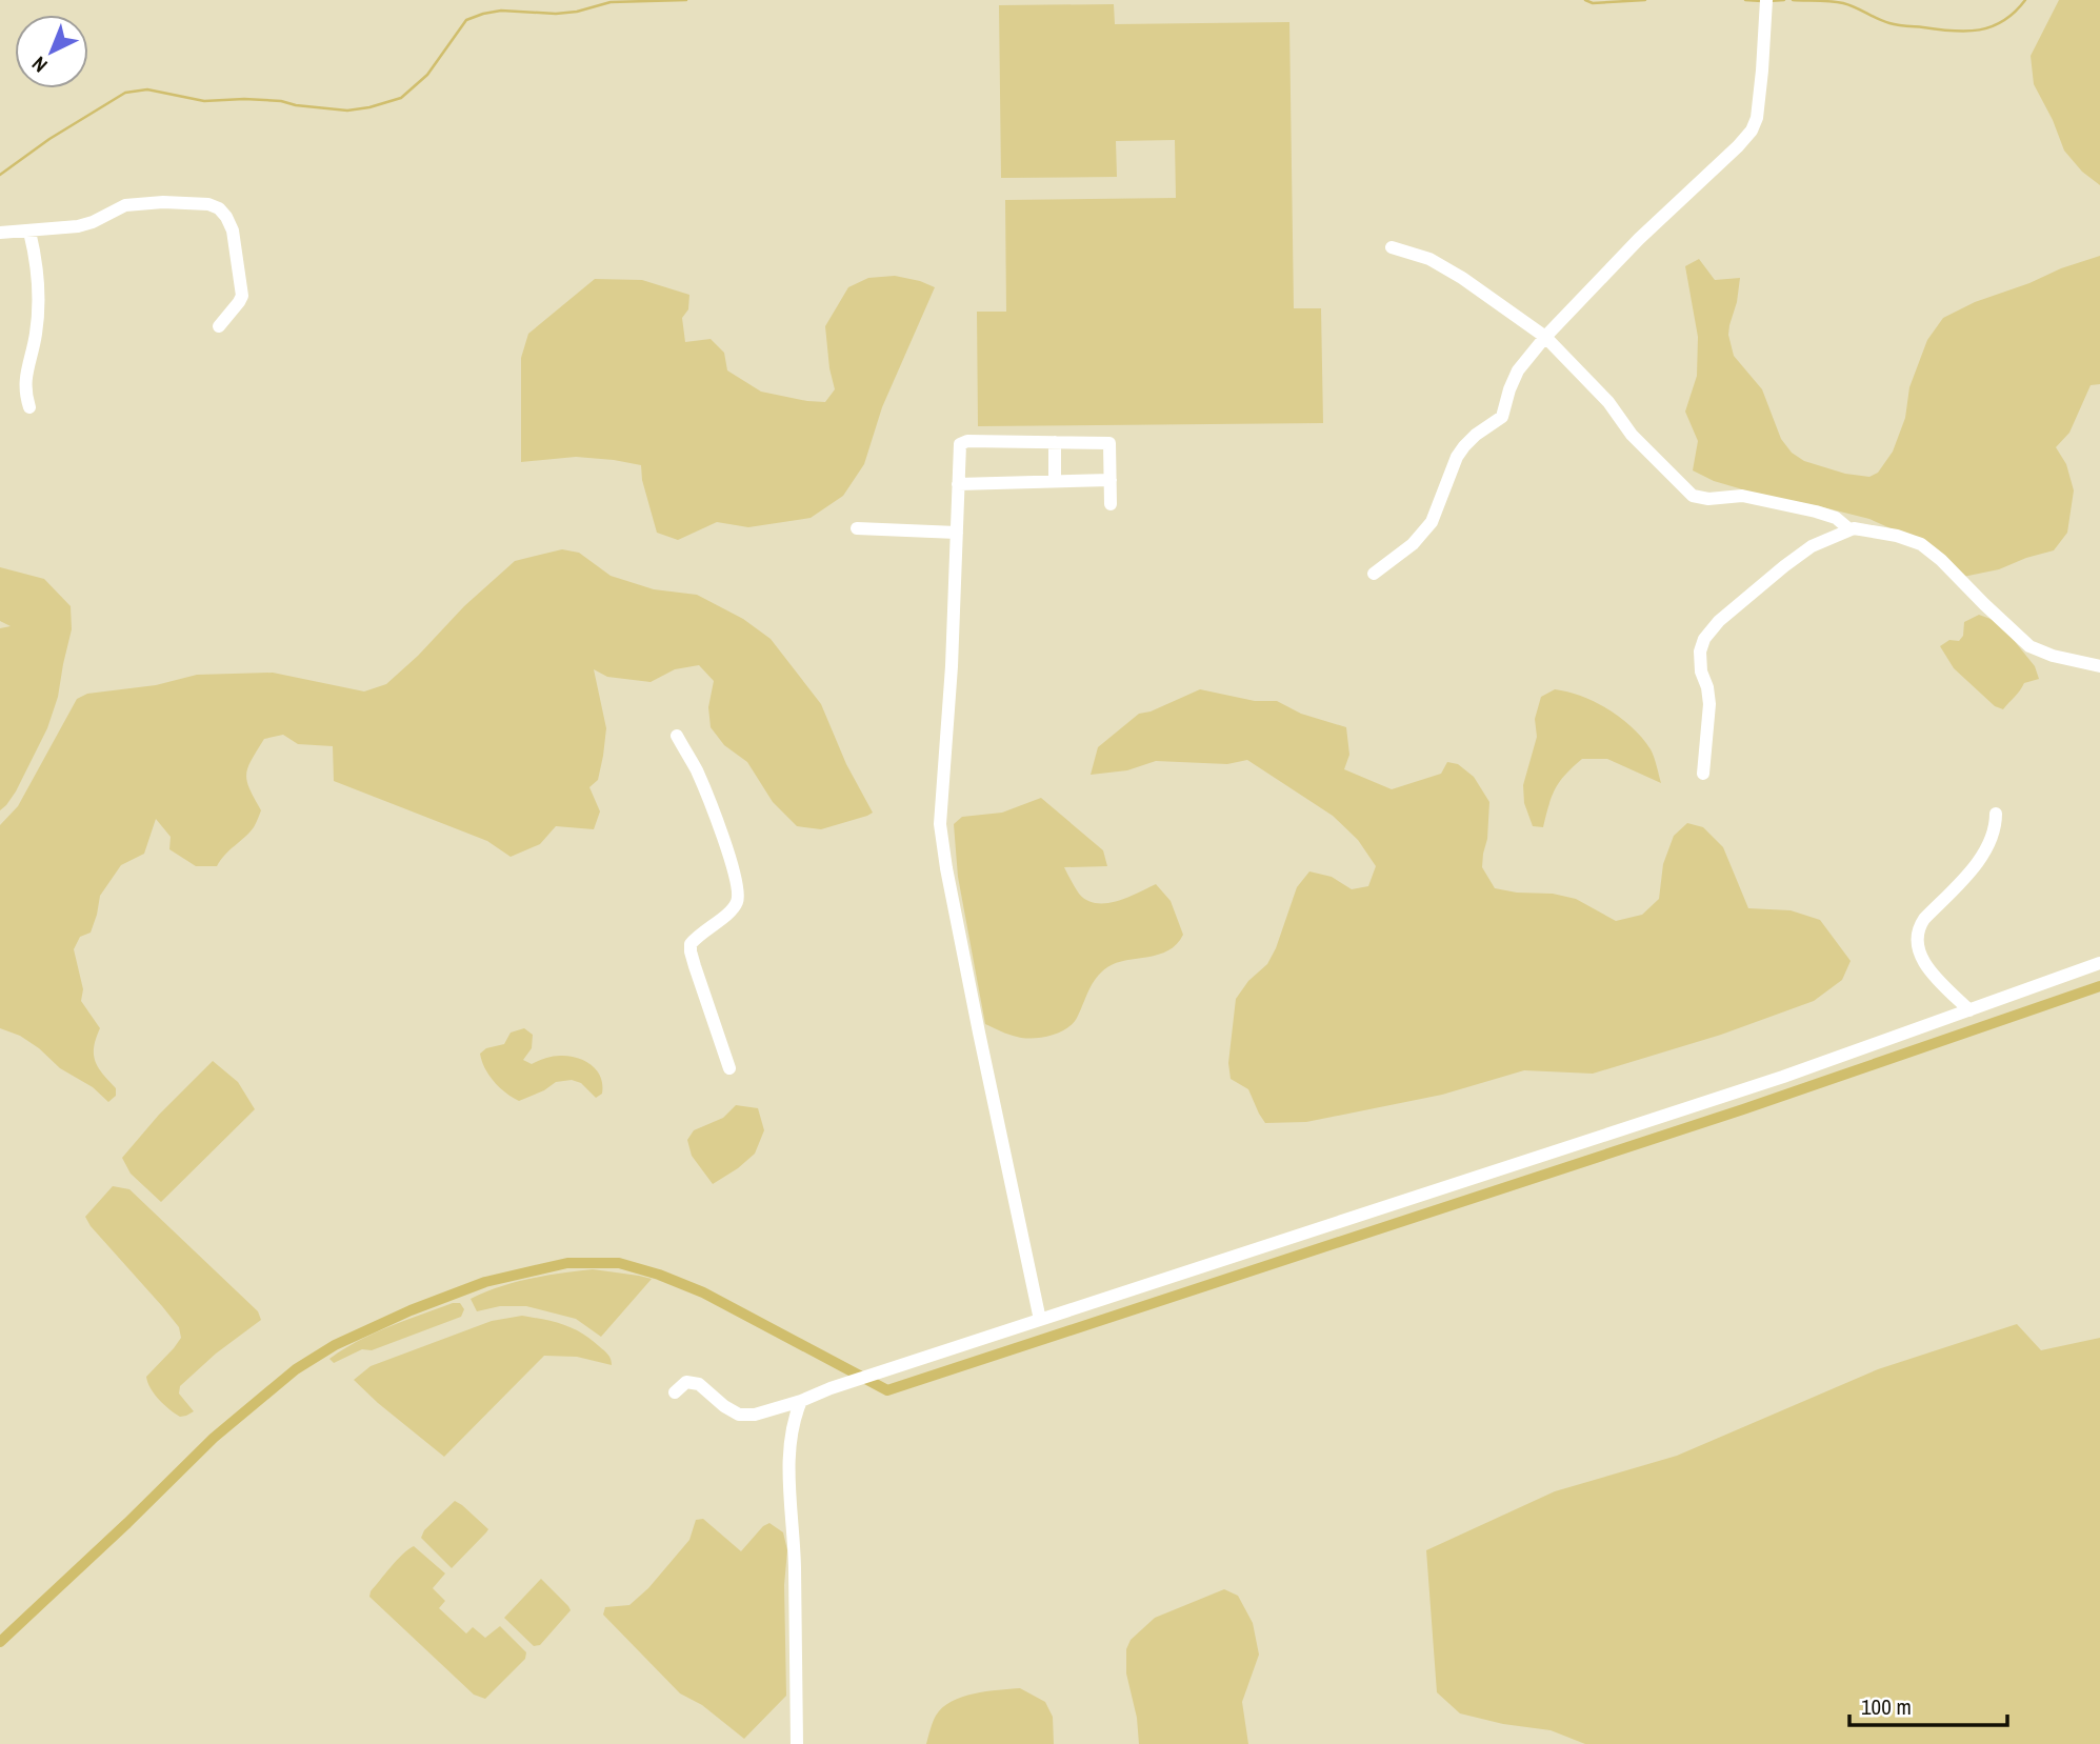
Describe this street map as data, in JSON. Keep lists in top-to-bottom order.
{
  "scale_bar": "100 m",
  "north": "bottom left"
}
